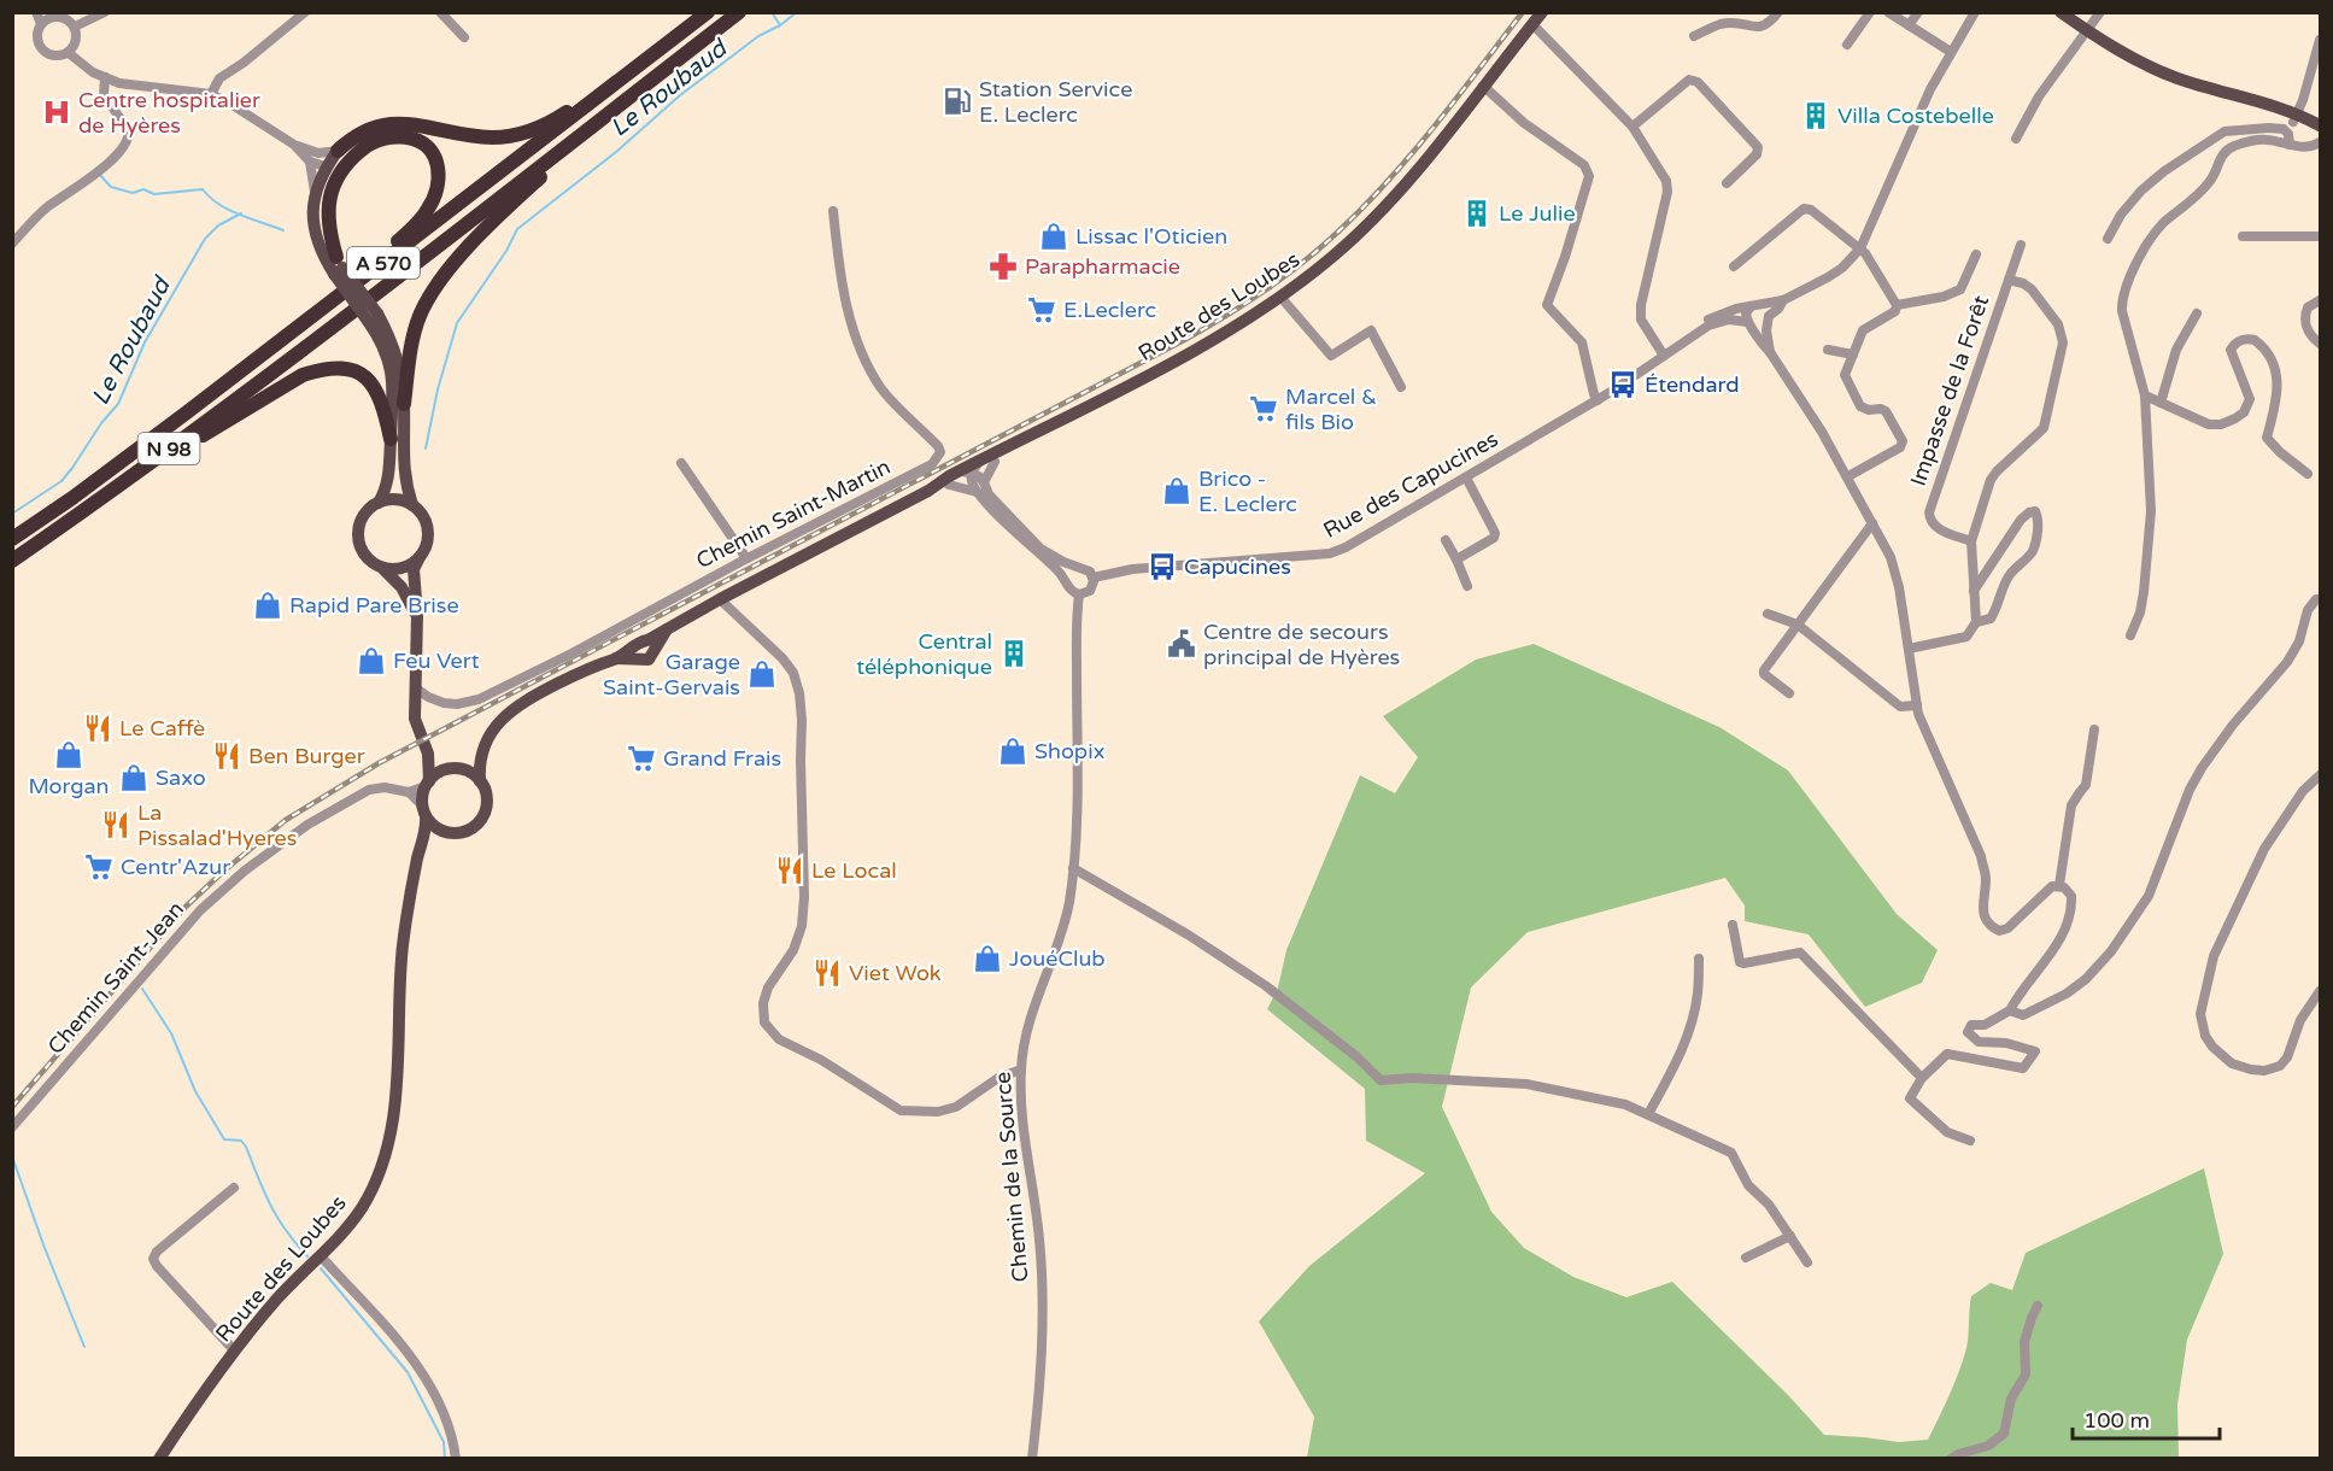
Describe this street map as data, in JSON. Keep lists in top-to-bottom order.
{
  "streets": {
    "highway": ["A 570", "N 98"],
    "main road": ["Route des Loubes"],
    "street": [
      "Impasse de la Forêt",
      "Rue des Capucines",
      "Chemin Saint-Martin",
      "Chemin Saint-Jean",
      "Chemin de la Source"
    ]
  },
  "crossings": [
    ["Route des Loubes", "Chemin Saint-Jean"],
    ["Rue des Capucines", "Chemin de la Source"]
  ],
  "water": ["Le Roubaud"],
  "places": {
    "fuel station": ["Station Service E. Leclerc"],
    "hospital": ["Centre hospitalier de Hyères"],
    "building": ["Villa Costebelle", "Le Julie", "Central téléphonique"],
    "shop": [
      "Lissac l'Oticien",
      "Brico - E. Leclerc",
      "Rapid Pare Brise",
      "Feu Vert",
      "Garage Saint-Gervais",
      "Shopix",
      "Morgan",
      "Saxo",
      "JouéClub"
    ],
    "pharmacy": ["Parapharmacie"],
    "supermarket": [
      "E.Leclerc",
      "Marcel & fils Bio",
      "Grand Frais",
      "Centr'Azur"
    ],
    "bus stop": ["Étendard", "Capucines"],
    "public building": ["Centre de secours principal de Hyères"],
    "restaurant": [
      "Le Caffè",
      "Ben Burger",
      "La Pissalad'Hyeres",
      "Le Local",
      "Viet Wok"
    ]
  },
  "scale_bar": "100 m"
}
